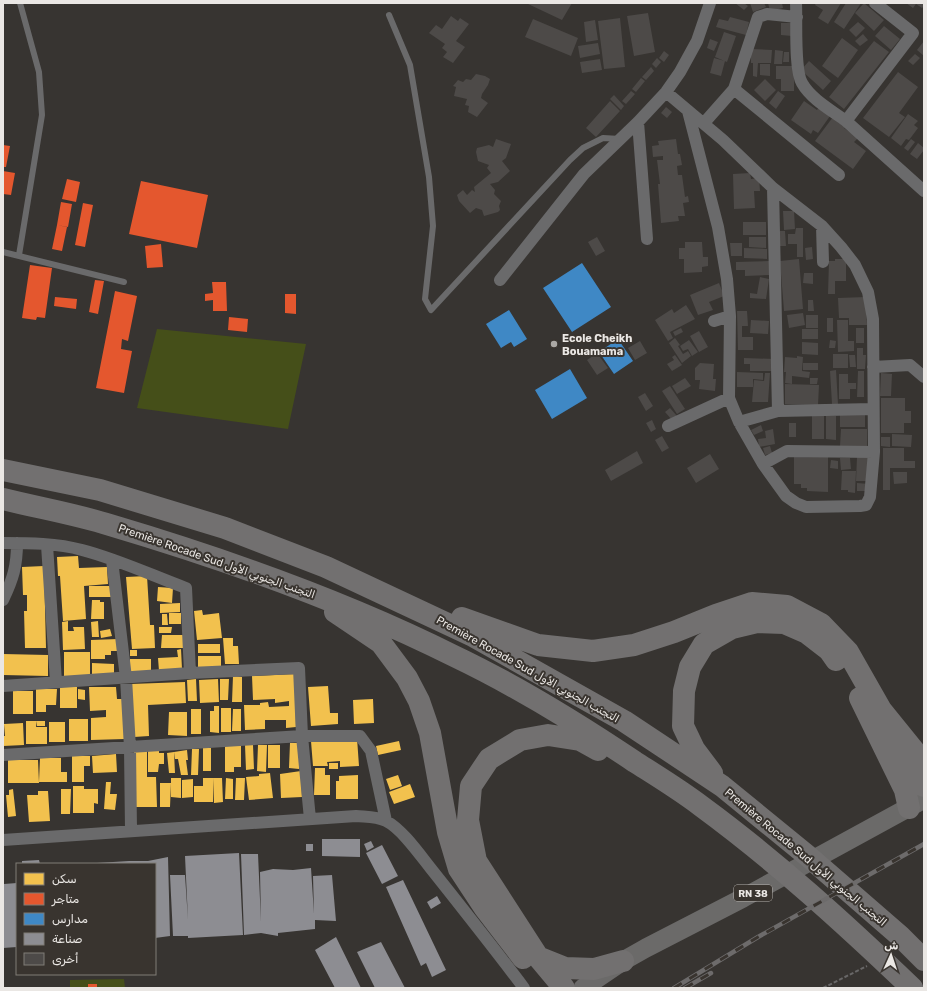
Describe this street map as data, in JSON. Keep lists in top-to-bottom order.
{
  "streets": {
    "highway": ["Première Rocade Sud التجنب الجنوبي الأول"],
    "main road": ["RN 38"]
  },
  "places": ["Ecole Cheikh Bouamama"],
  "legend": [
    "سكن",
    "متاجر",
    "مدارس",
    "صناعة",
    "أخرى"
  ],
  "north": "top"
}
